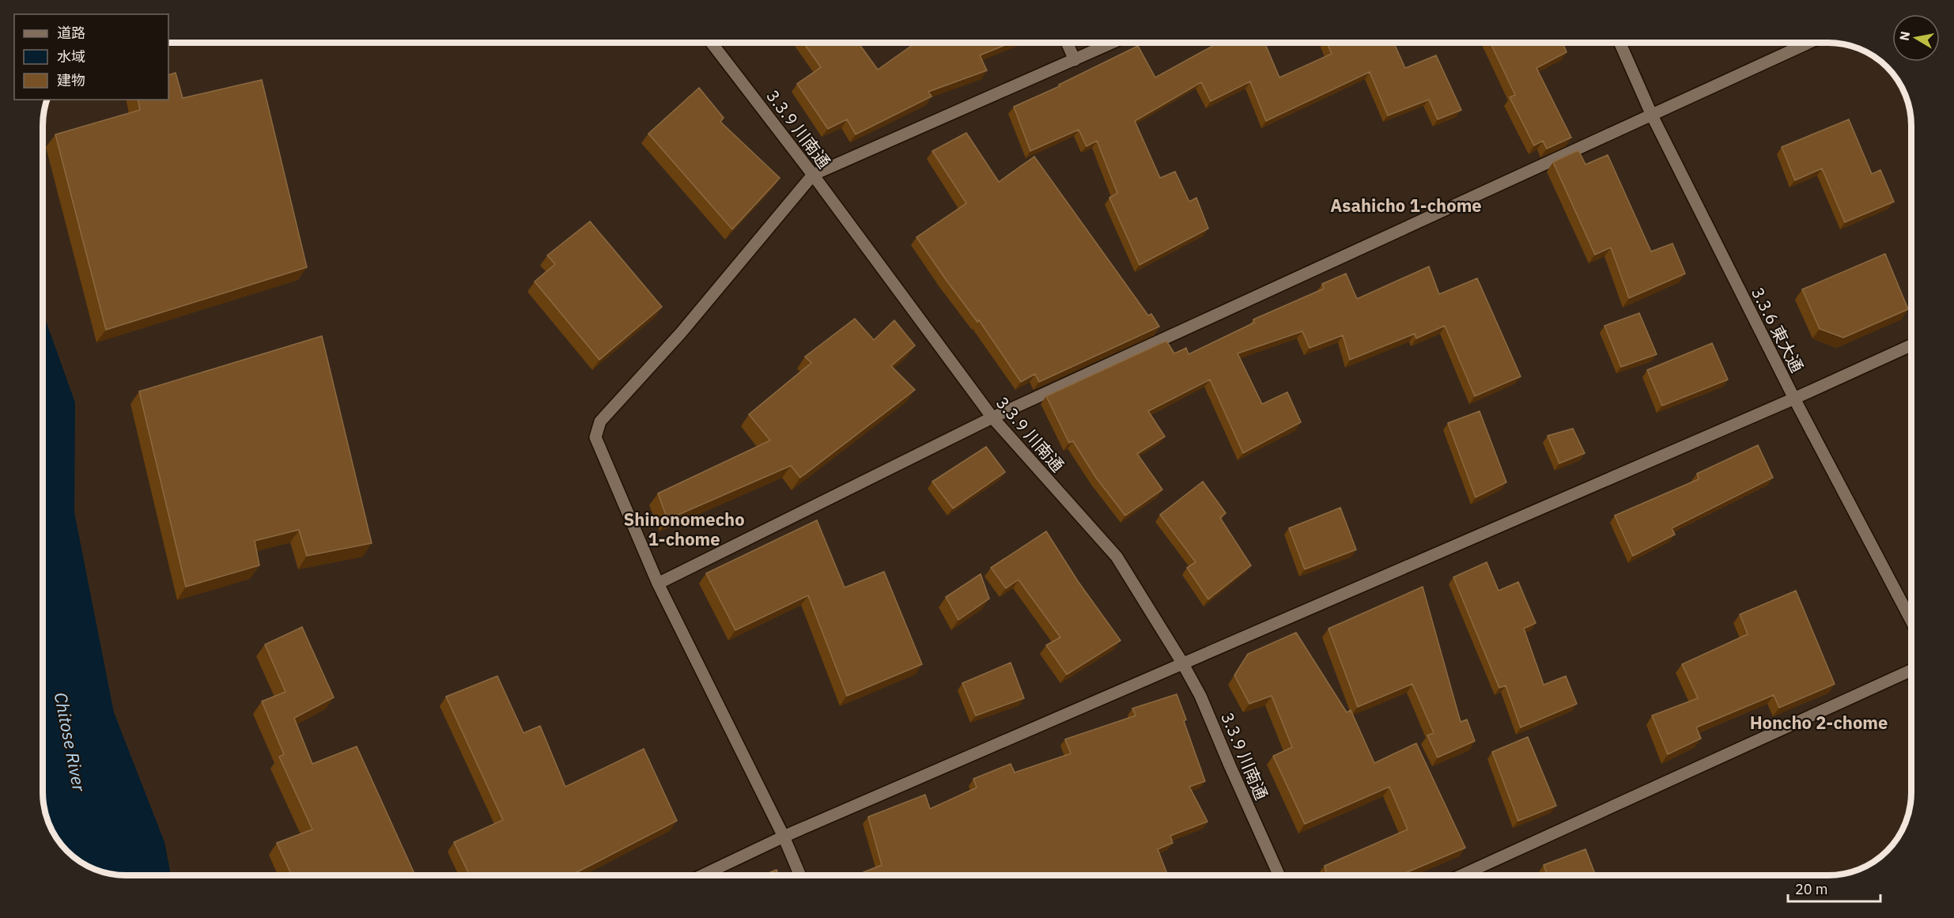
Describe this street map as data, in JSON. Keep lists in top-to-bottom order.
{
  "streets": {
    "street": ["3.3.9 川南通", "3.3.6 東大通"]
  },
  "districts": ["Asahicho 1-chome", "Shinonomecho 1-chome", "Honcho 2-chome"],
  "water": ["Chitose River"],
  "legend": ["道路", "水域", "建物"],
  "scale_bar": "20 m",
  "north": "left"
}
